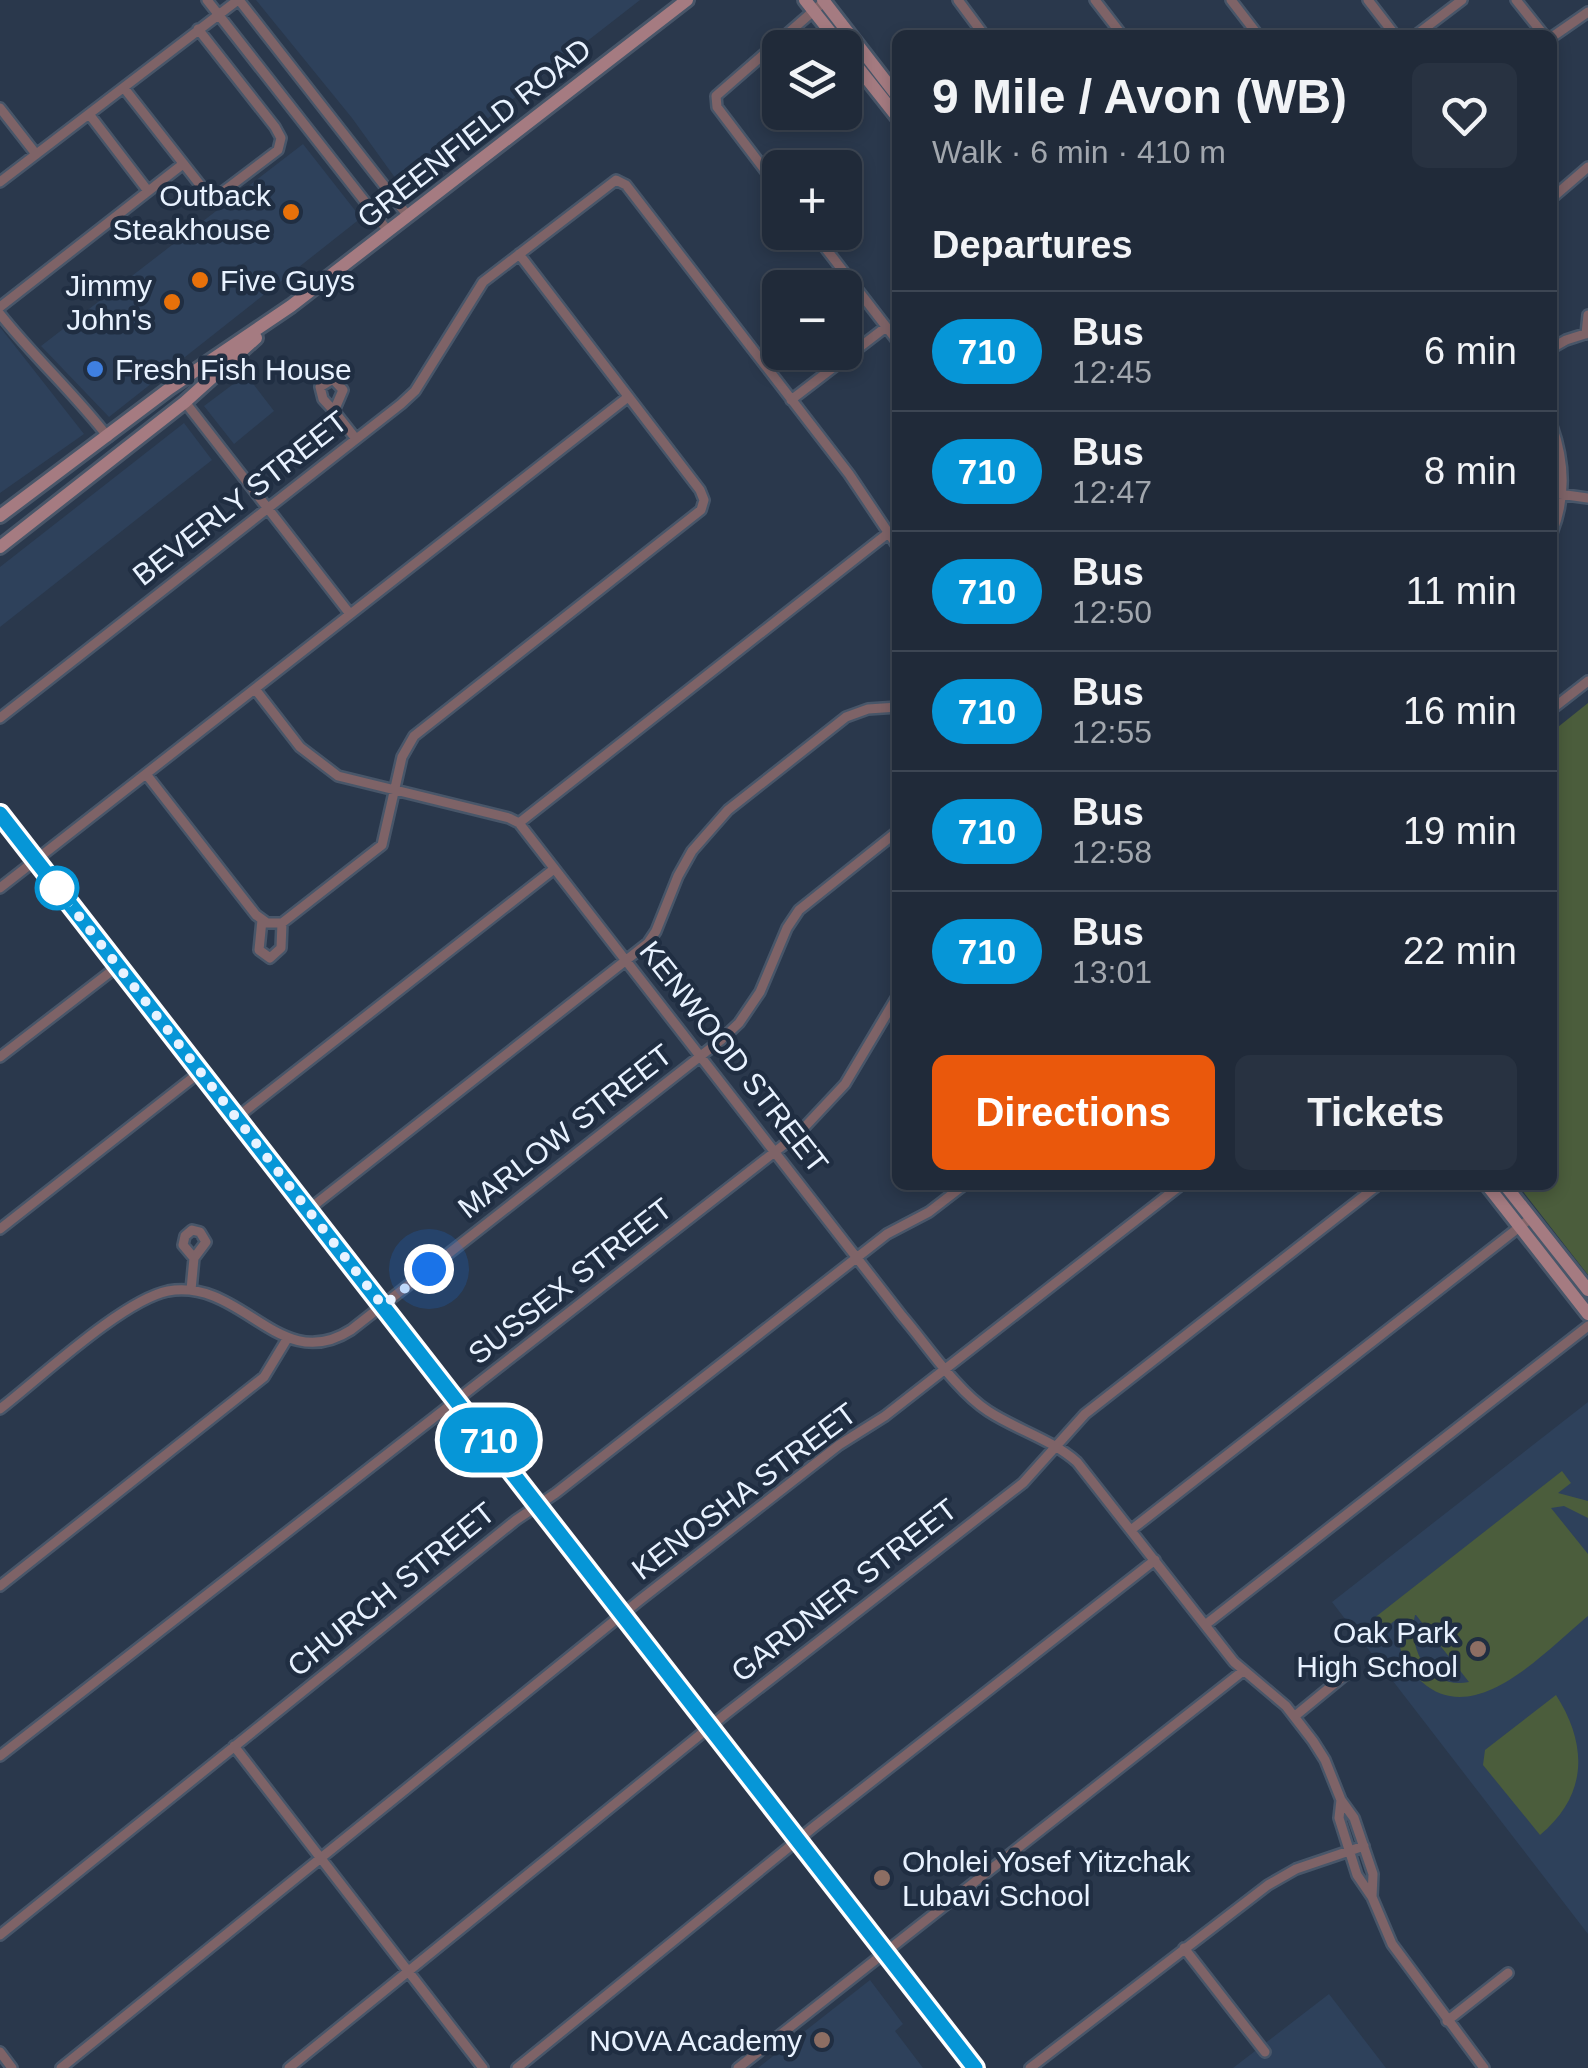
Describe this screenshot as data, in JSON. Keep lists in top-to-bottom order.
{
  "streets": {
    "main road": ["GREENFIELD ROAD"],
    "street": [
      "BEVERLY STREET",
      "KENWOOD STREET",
      "MARLOW STREET",
      "SUSSEX STREET",
      "KENOSHA STREET",
      "CHURCH STREET",
      "GARDNER STREET"
    ]
  },
  "crossings": [
    ["KENWOOD STREET", "MARLOW STREET"],
    ["KENWOOD STREET", "SUSSEX STREET"],
    ["KENWOOD STREET", "KENOSHA STREET"],
    ["KENWOOD STREET", "CHURCH STREET"],
    ["KENWOOD STREET", "GARDNER STREET"]
  ],
  "places": [
    "Outback Steakhouse",
    "Five Guys",
    "Jimmy John's",
    "Fresh Fish House",
    "Oak Park High School",
    "Oholei Yosef Yitzchak Lubavi School",
    "NOVA Academy"
  ],
  "lines": ["bus line 710"],
  "page": {
    "on_map": "710",
    "map_buttons": ["+", "−"],
    "heading": [
      ["9 Mile / Avon (WB)", "Walk · 6 min · 410 m"],
      "Departures"
    ],
    "list": [
      {
        "mark": "710",
        "name": "Bus",
        "note": "12:45",
        "value": "6 min"
      },
      {
        "mark": "710",
        "name": "Bus",
        "note": "12:47",
        "value": "8 min"
      },
      {
        "mark": "710",
        "name": "Bus",
        "note": "12:50",
        "value": "11 min"
      },
      {
        "mark": "710",
        "name": "Bus",
        "note": "12:55",
        "value": "16 min"
      },
      {
        "mark": "710",
        "name": "Bus",
        "note": "12:58",
        "value": "19 min"
      },
      {
        "mark": "710",
        "name": "Bus",
        "note": "13:01",
        "value": "22 min"
      }
    ],
    "buttons": ["Directions", "Tickets"]
  }
}
